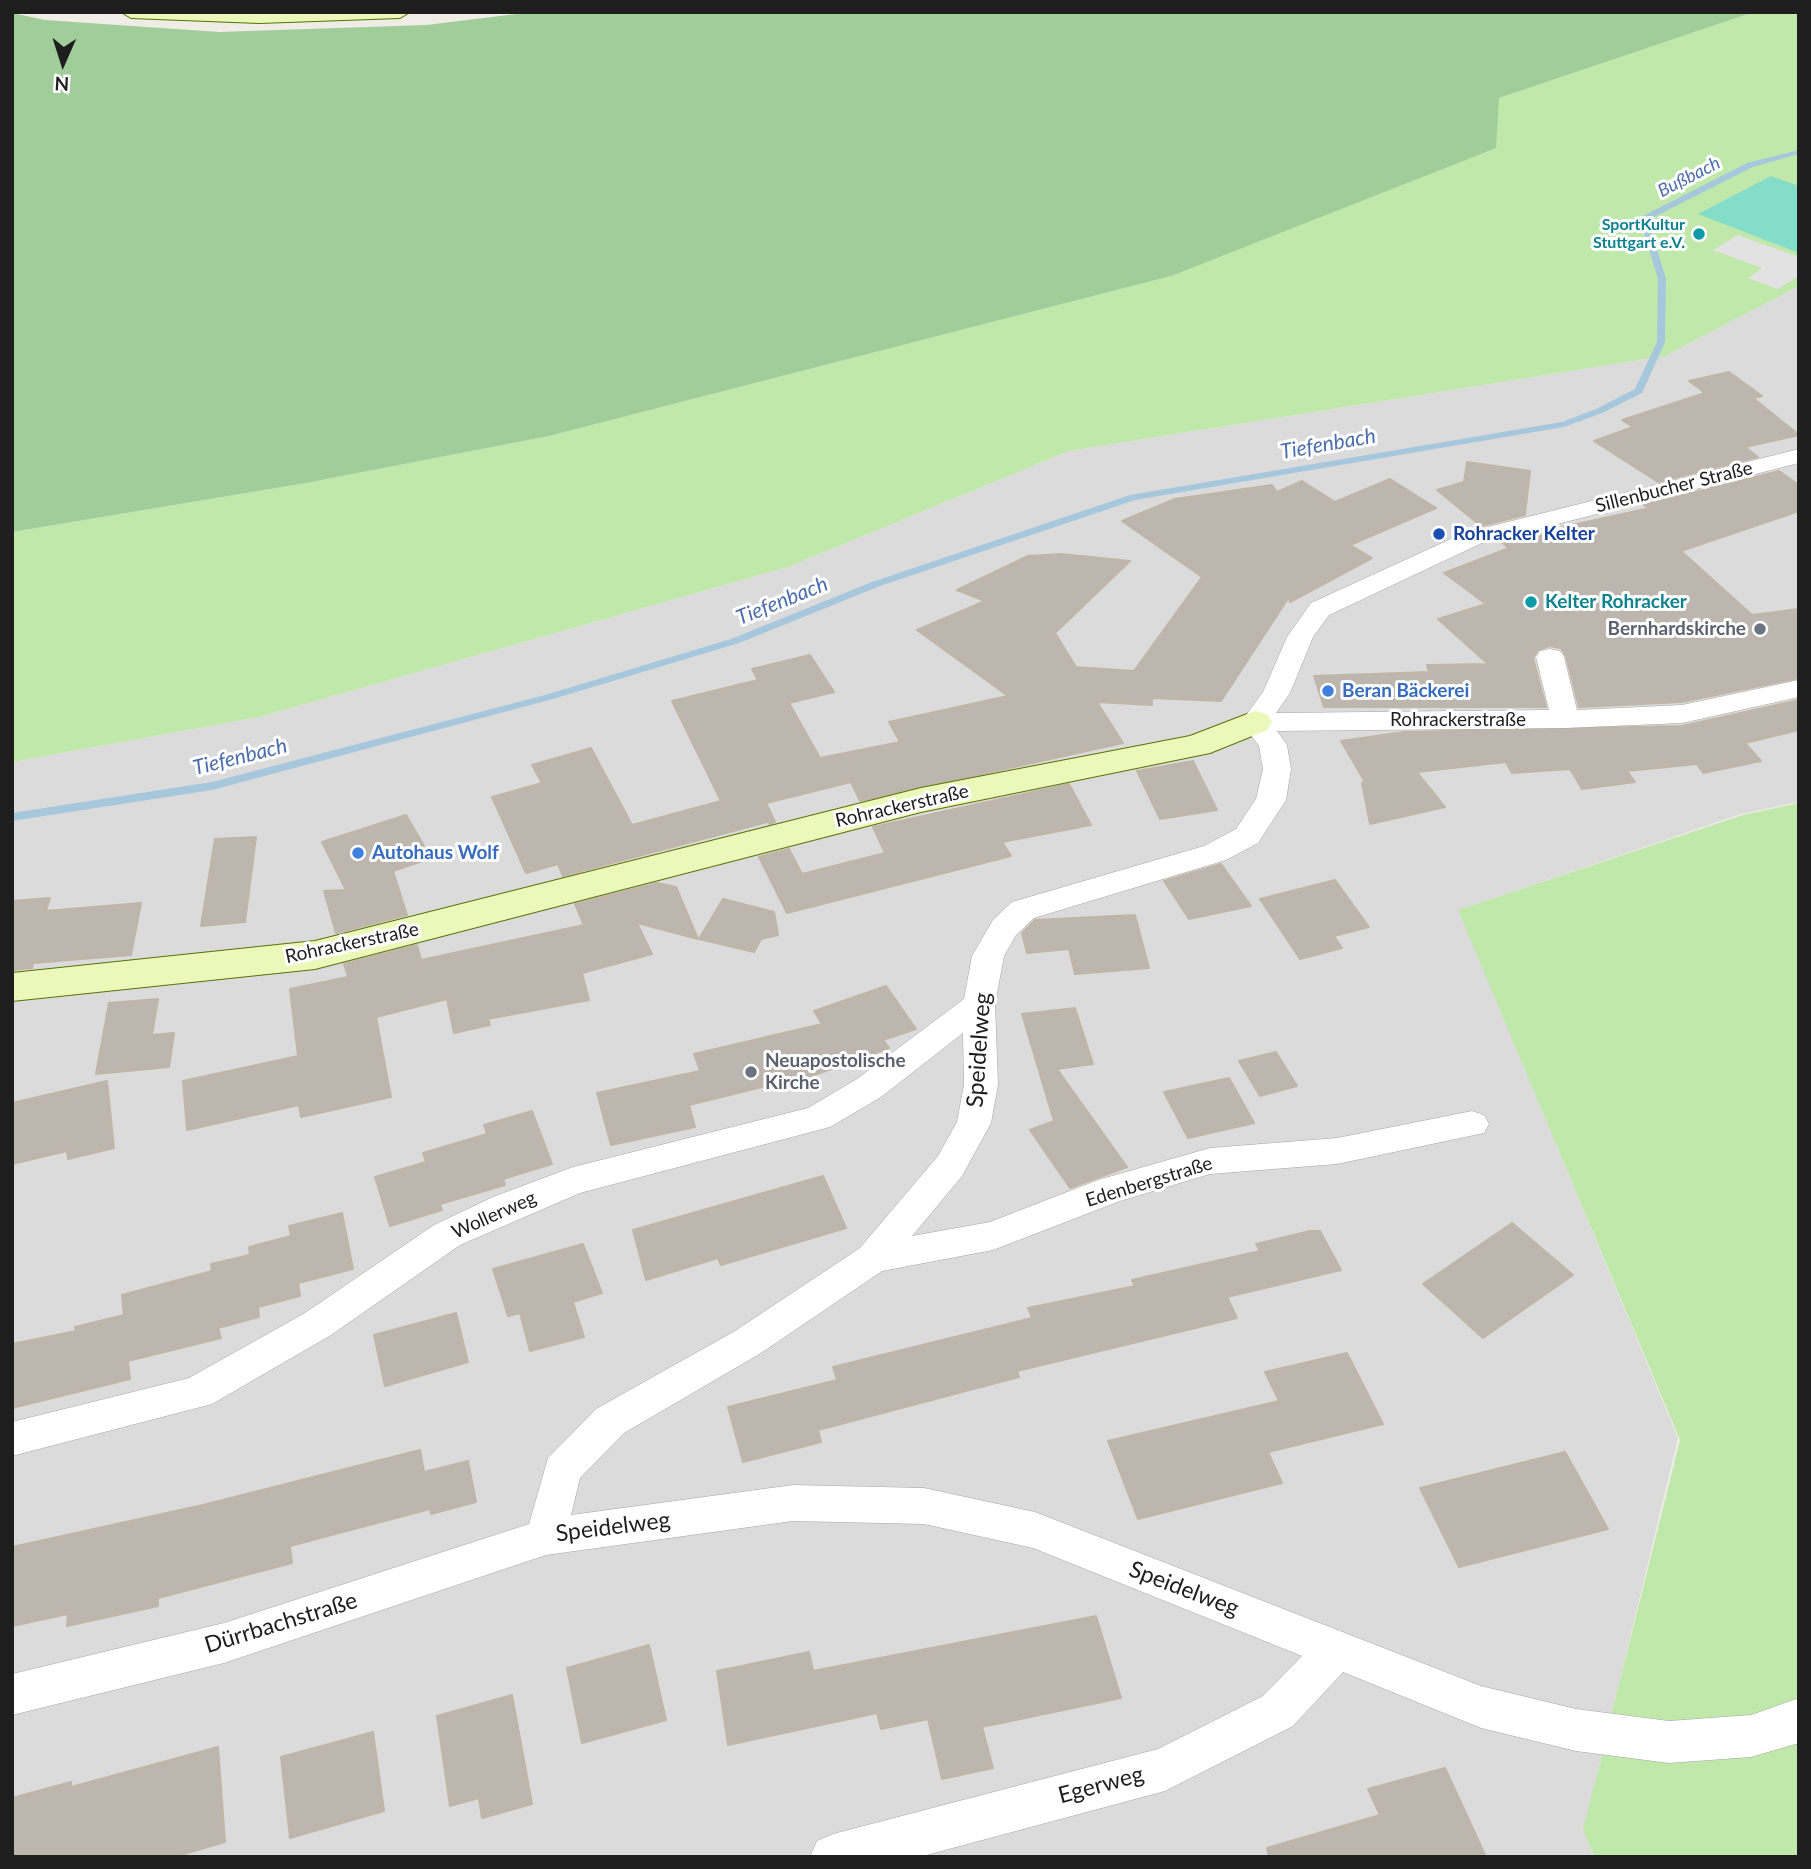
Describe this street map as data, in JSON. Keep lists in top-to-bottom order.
{
  "streets": {
    "street": [
      "Sillenbucher Straße",
      "Rohrackerstraße",
      "Speidelweg",
      "Edenbergstraße",
      "Wollerweg",
      "Dürrbachstraße",
      "Egerweg"
    ]
  },
  "crossings": [
    ["Sillenbucher Straße", "Rohrackerstraße"],
    ["Sillenbucher Straße", "Speidelweg"],
    ["Rohrackerstraße", "Speidelweg"],
    ["Speidelweg", "Edenbergstraße"],
    ["Speidelweg", "Wollerweg"],
    ["Speidelweg", "Dürrbachstraße"],
    ["Speidelweg", "Egerweg"]
  ],
  "water": ["Bußbach", "Tiefenbach"],
  "places": [
    "SportKultur Stuttgart e.V.",
    "Rohracker Kelter",
    "Kelter Rohracker",
    "Bernhardskirche",
    "Beran Bäckerei",
    "Autohaus Wolf",
    "Neuapostolische Kirche"
  ],
  "north": "bottom"
}
